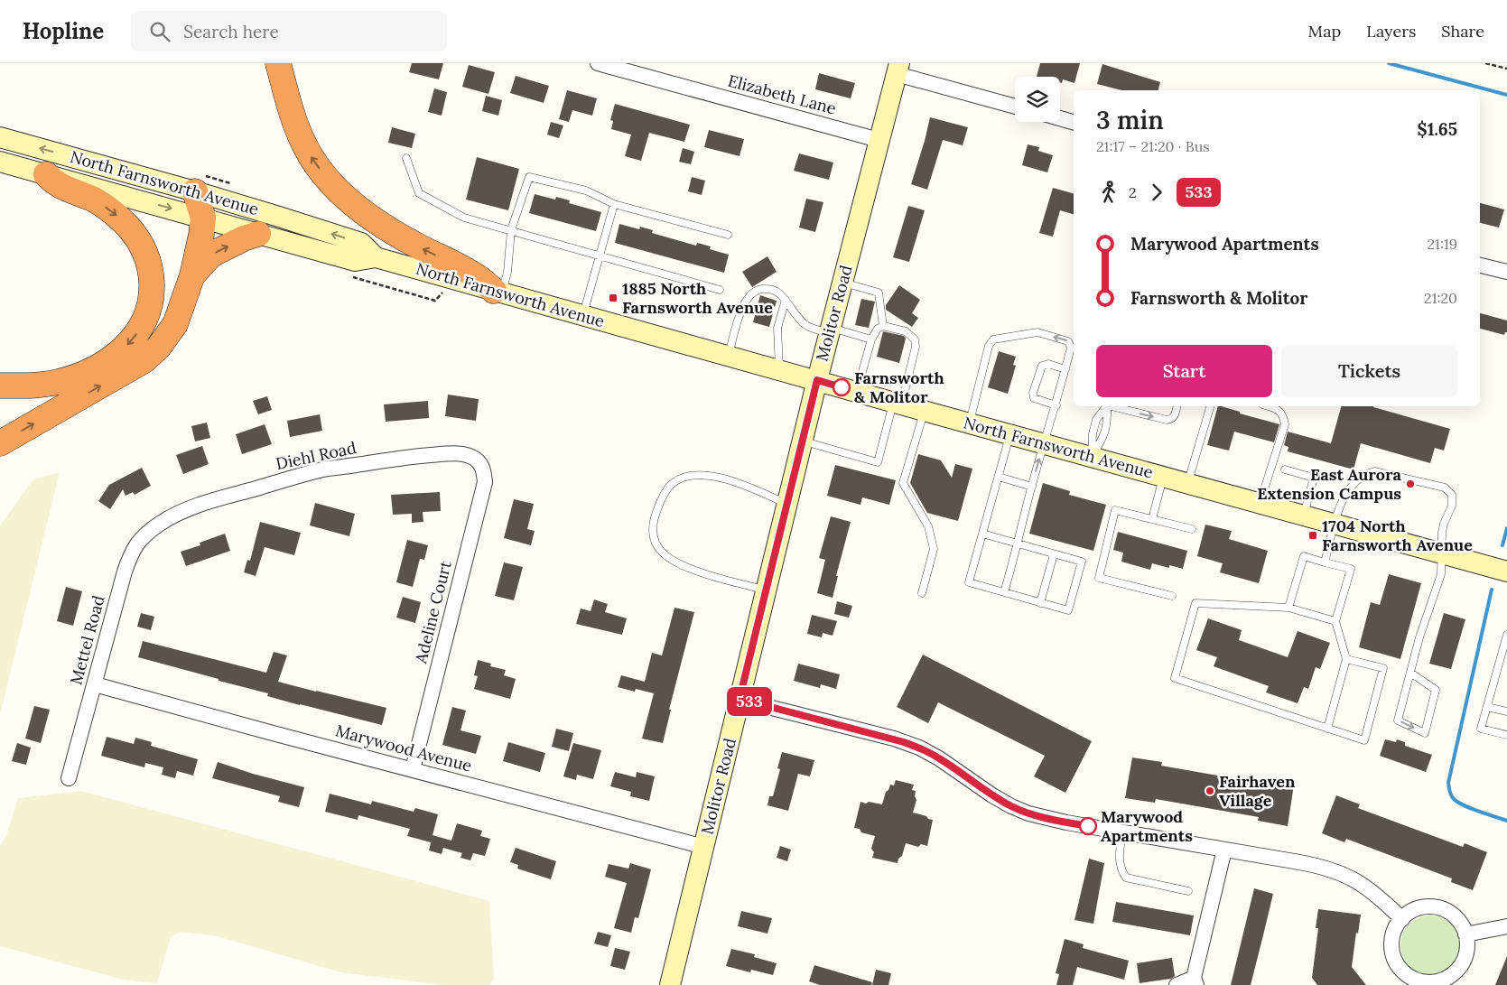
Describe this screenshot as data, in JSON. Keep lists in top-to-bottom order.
{
  "streets": {
    "main road": ["North Farnsworth Avenue", "Molitor Road"],
    "street": [
      "Elizabeth Lane",
      "Diehl Road",
      "Adeline Court",
      "Mettel Road",
      "Marywood Avenue"
    ]
  },
  "crossings": [
    ["Elizabeth Lane", "Molitor Road"],
    ["North Farnsworth Avenue", "Molitor Road"],
    ["Molitor Road", "Marywood Avenue"],
    ["Diehl Road", "Adeline Court"],
    ["Diehl Road", "Mettel Road"],
    ["Adeline Court", "Marywood Avenue"],
    ["Mettel Road", "Marywood Avenue"]
  ],
  "places": {
    "transit": ["1885 North Farnsworth Avenue", "1704 North Farnsworth Avenue"],
    "other": [
      "Farnsworth & Molitor",
      "East Aurora Extension Campus",
      "Fairhaven Village",
      "Marywood Apartments"
    ]
  },
  "lines": ["bus line 533"],
  "page": {
    "header": "Hopline",
    "search": "Search here",
    "nav": ["Map", "Layers", "Share"],
    "on_map": "533",
    "heading": ["3 min", "21:17 – 21:20 · Bus", "$1.65"],
    "legs": ["2", "533"],
    "list": [
      {
        "name": "Marywood Apartments",
        "value": "21:19"
      },
      {
        "name": "Farnsworth & Molitor",
        "value": "21:20"
      }
    ],
    "buttons": ["Start", "Tickets"]
  }
}
